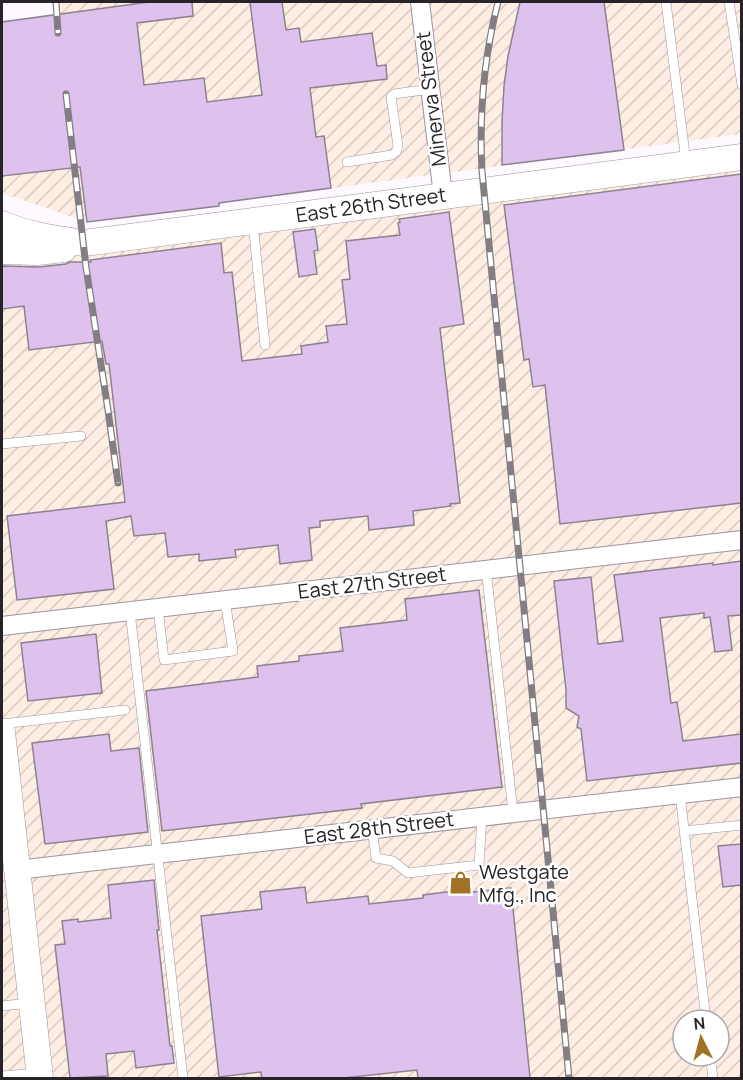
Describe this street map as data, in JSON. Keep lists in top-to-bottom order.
{
  "streets": {
    "street": [
      "Minerva Street",
      "East 26th Street",
      "East 27th Street",
      "East 28th Street"
    ]
  },
  "crossings": [
    ["Minerva Street", "East 26th Street"]
  ],
  "places": {
    "shop": ["Westgate Mfg., Inc"]
  },
  "north": "top"
}
